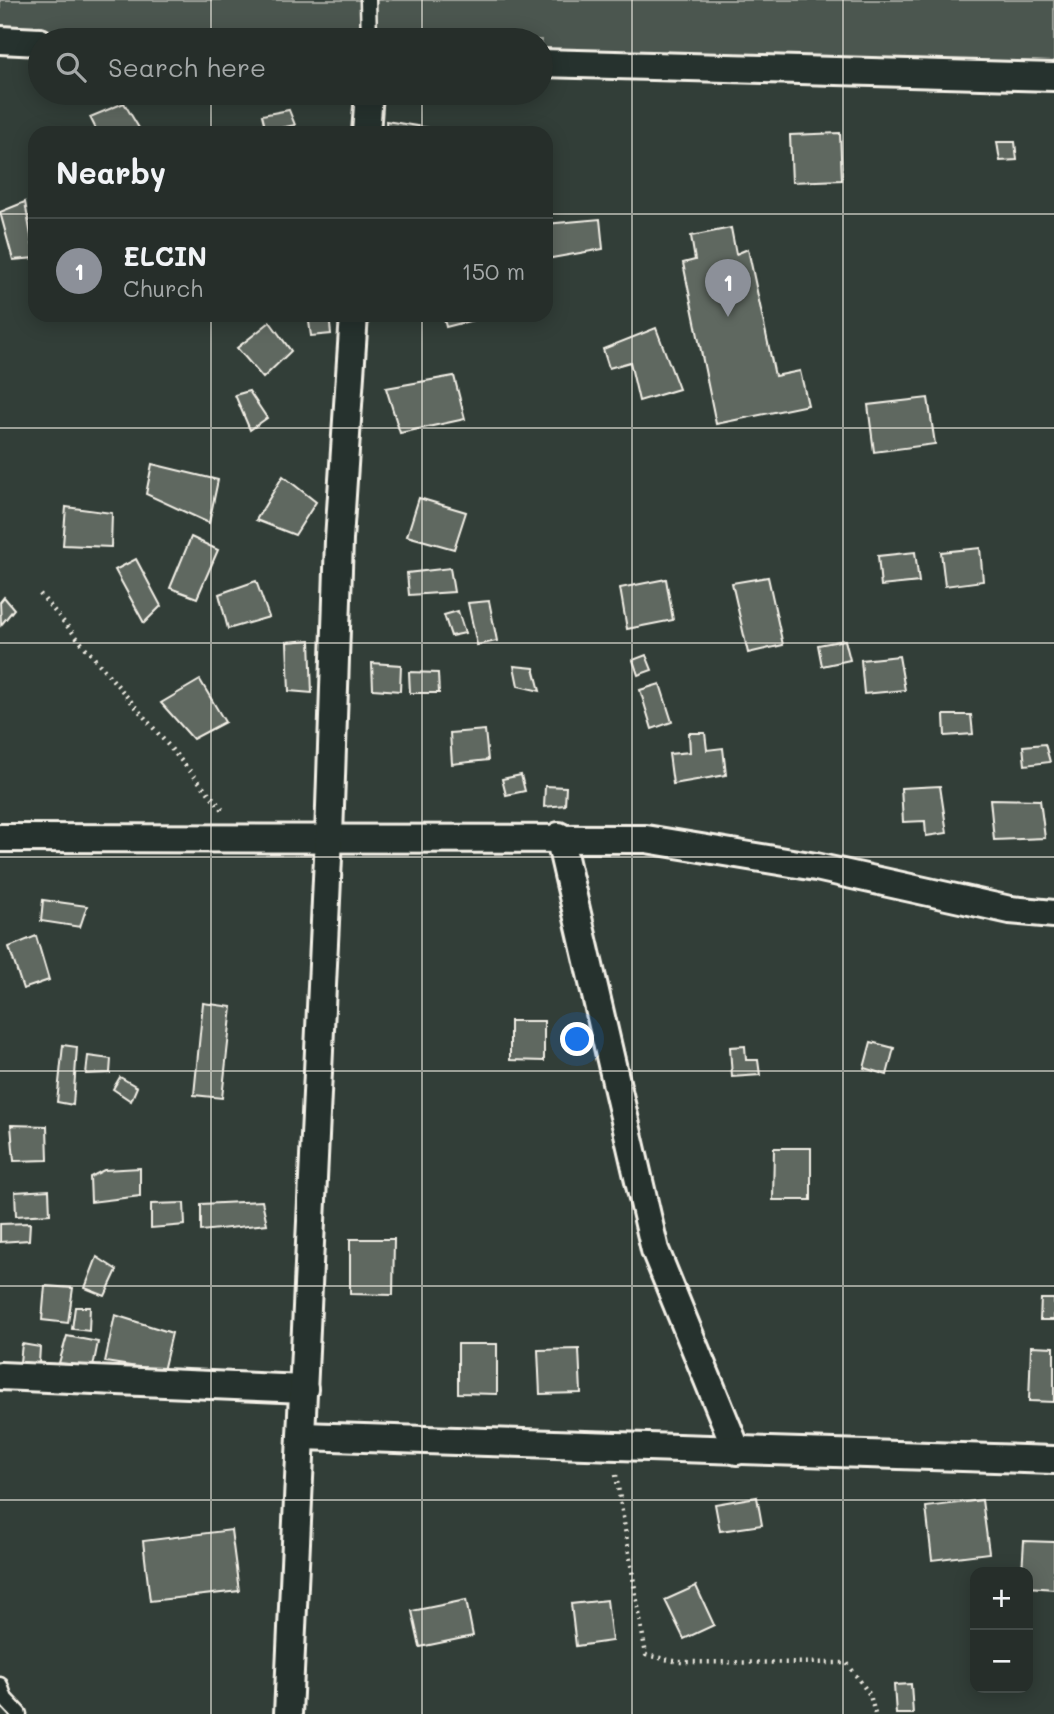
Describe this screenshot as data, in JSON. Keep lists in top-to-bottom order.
{
  "page": {
    "search": "Search here",
    "heading": "Nearby",
    "list": [
      {
        "mark": "1",
        "name": "ELCIN",
        "note": "Church",
        "value": "150 m"
      }
    ],
    "pins": "1",
    "map_buttons": ["+", "−"]
  }
}
